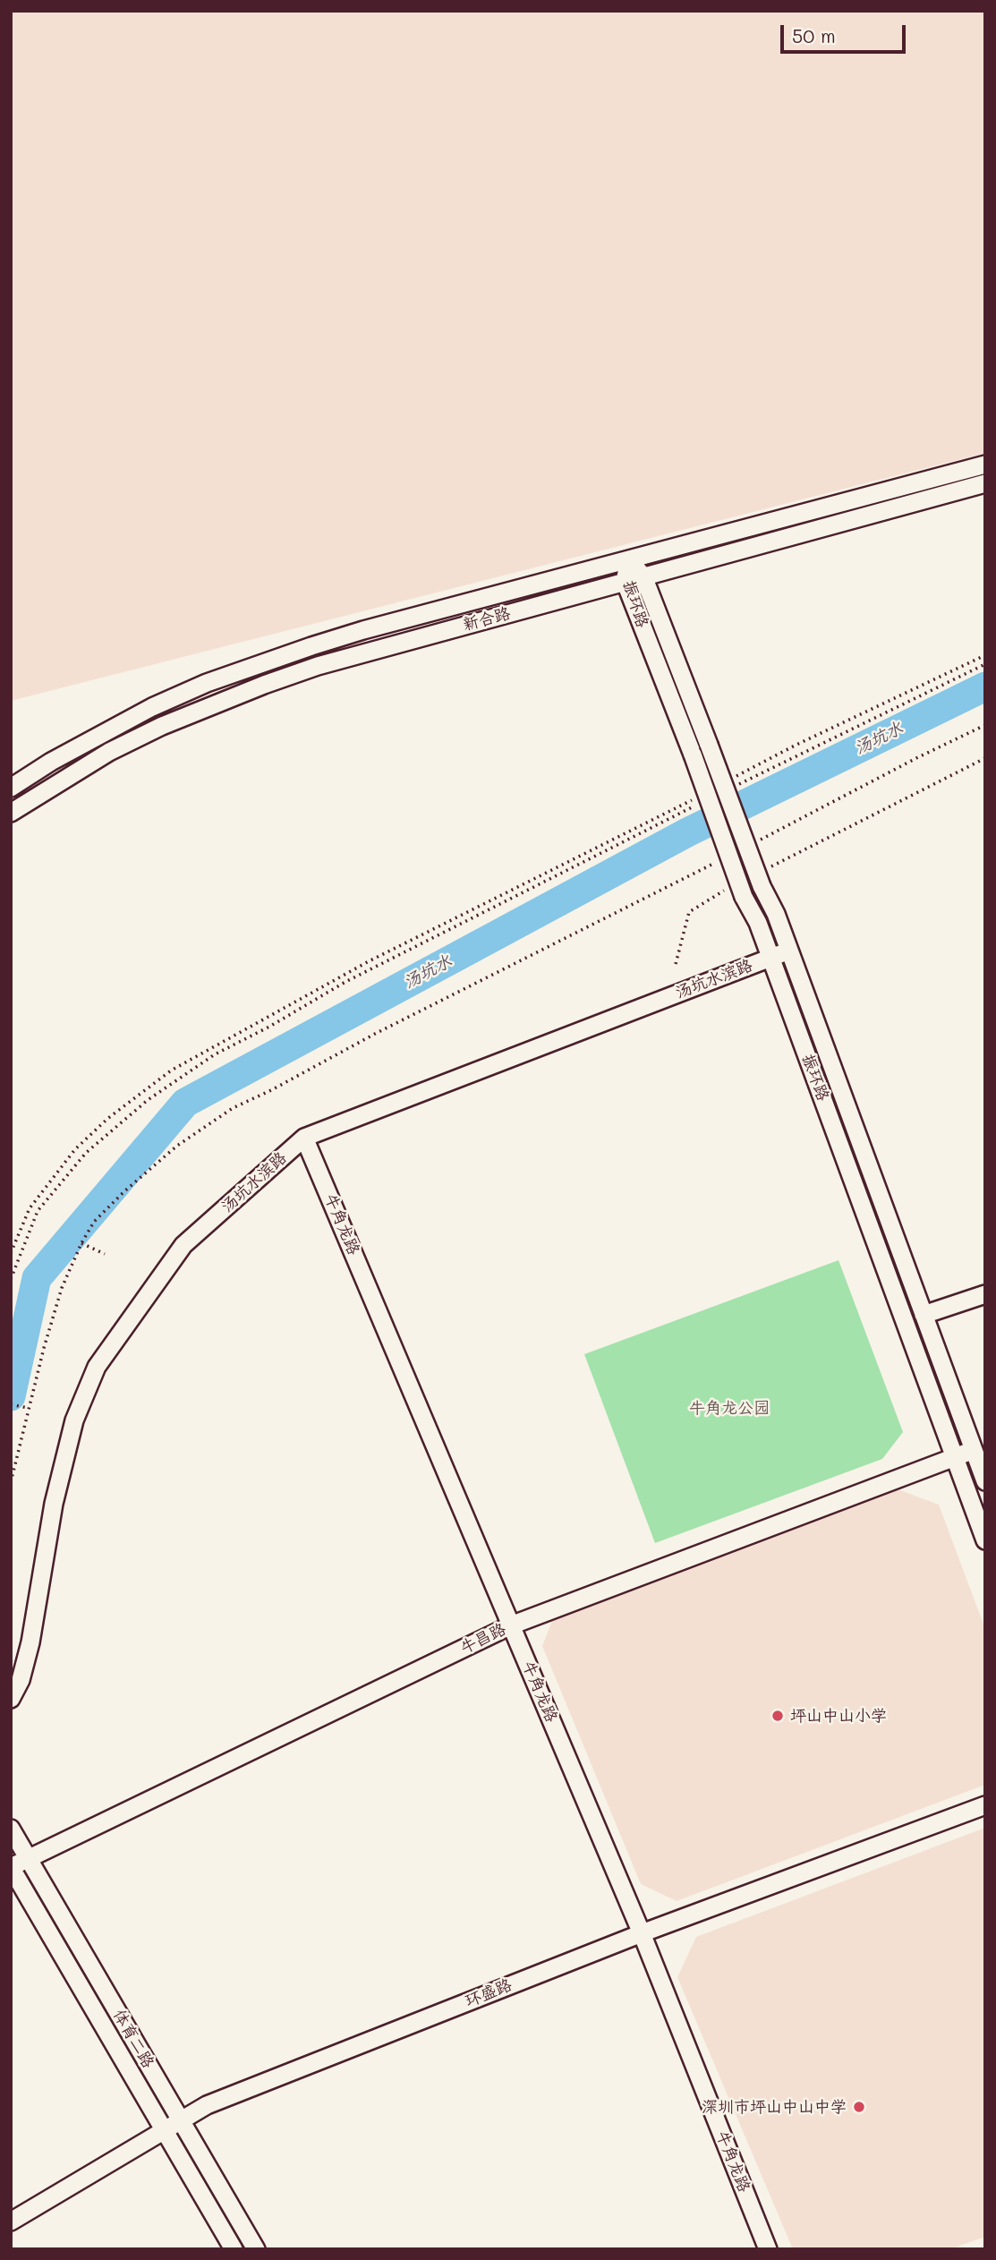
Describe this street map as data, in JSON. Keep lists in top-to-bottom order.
{
  "streets": {
    "street": [
      "振环路",
      "新合路",
      "汤坑水滨路",
      "牛角龙路",
      "牛昌路",
      "环盛路",
      "体育二路"
    ]
  },
  "crossings": [
    ["振环路", "新合路"],
    ["振环路", "汤坑水滨路"],
    ["振环路", "牛昌路"],
    ["汤坑水滨路", "牛角龙路"],
    ["牛角龙路", "牛昌路"],
    ["牛角龙路", "环盛路"],
    ["牛昌路", "体育二路"],
    ["环盛路", "体育二路"]
  ],
  "water": ["汤坑水"],
  "parks": ["牛角龙公园"],
  "places": ["坪山中山小学", "深圳市坪山中山中学"],
  "scale_bar": "50 m"
}
